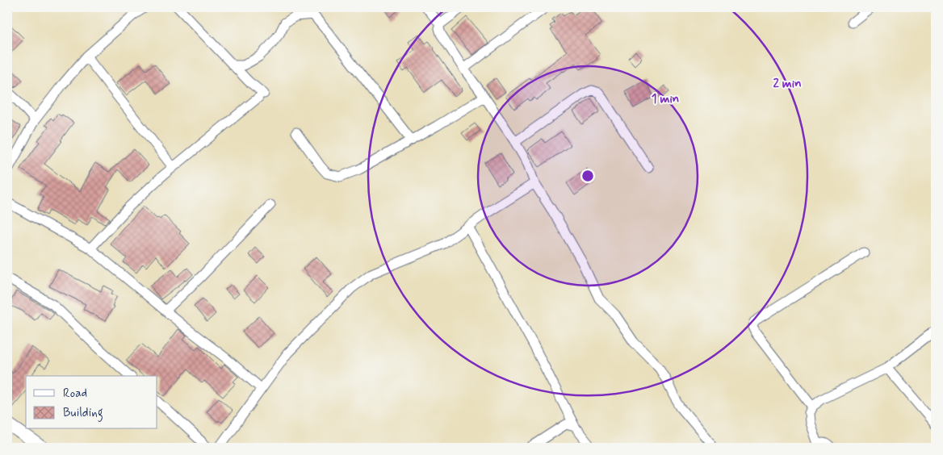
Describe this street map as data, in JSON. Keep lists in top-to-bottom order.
{
  "legend": ["Road", "Building"],
  "rings": ["2 min", "1 min"]
}
